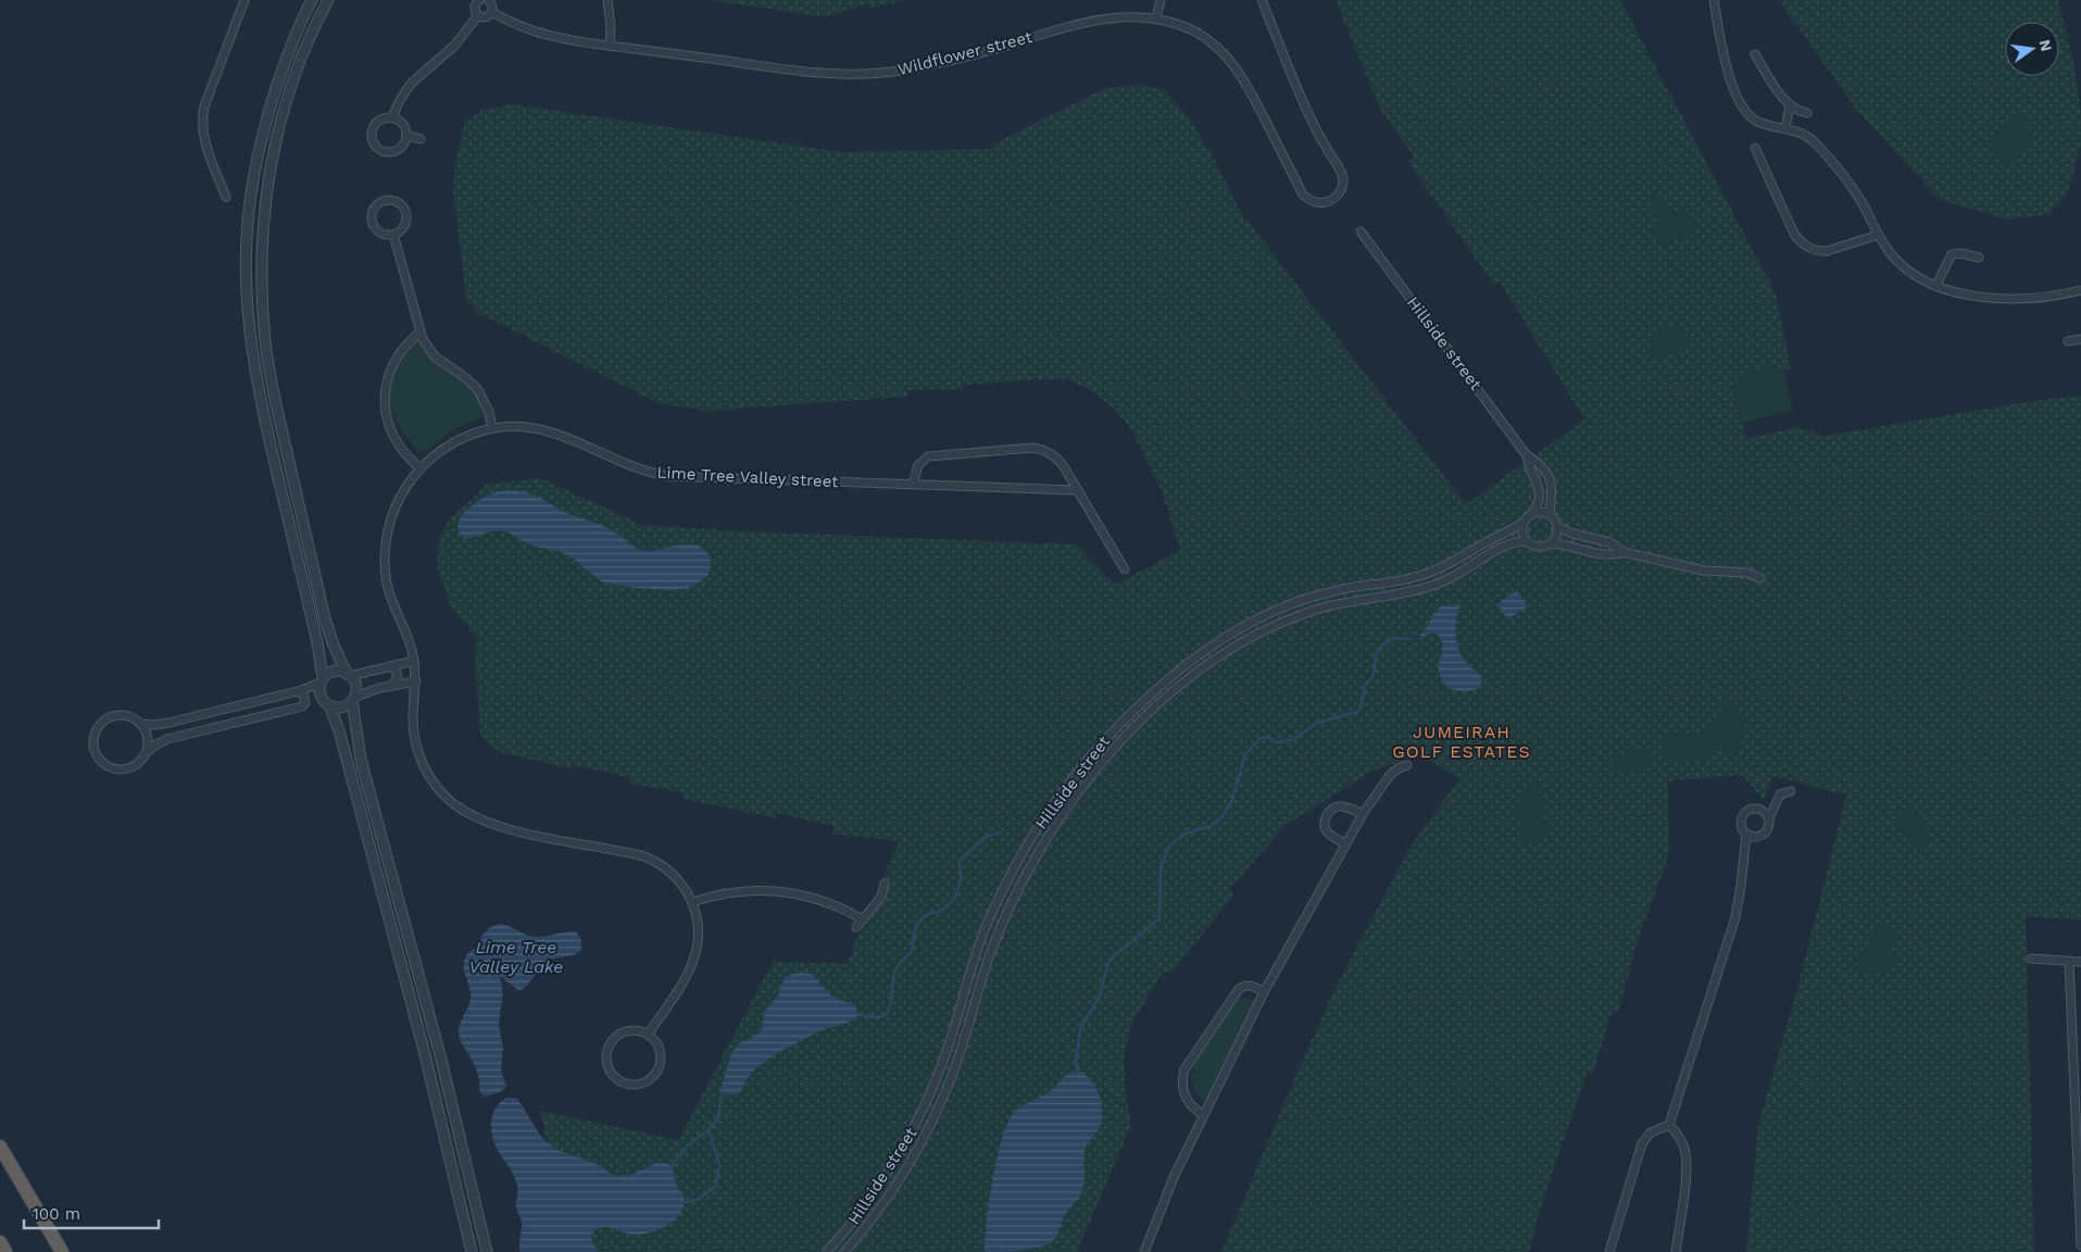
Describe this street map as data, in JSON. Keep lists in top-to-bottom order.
{
  "streets": {
    "street": ["Wildflower street", "Hillside street", "Lime Tree Valley street"]
  },
  "districts": ["JUMEIRAH GOLF ESTATES"],
  "water": ["Lime Tree Valley Lake"],
  "scale_bar": "100 m",
  "north": "right"
}
